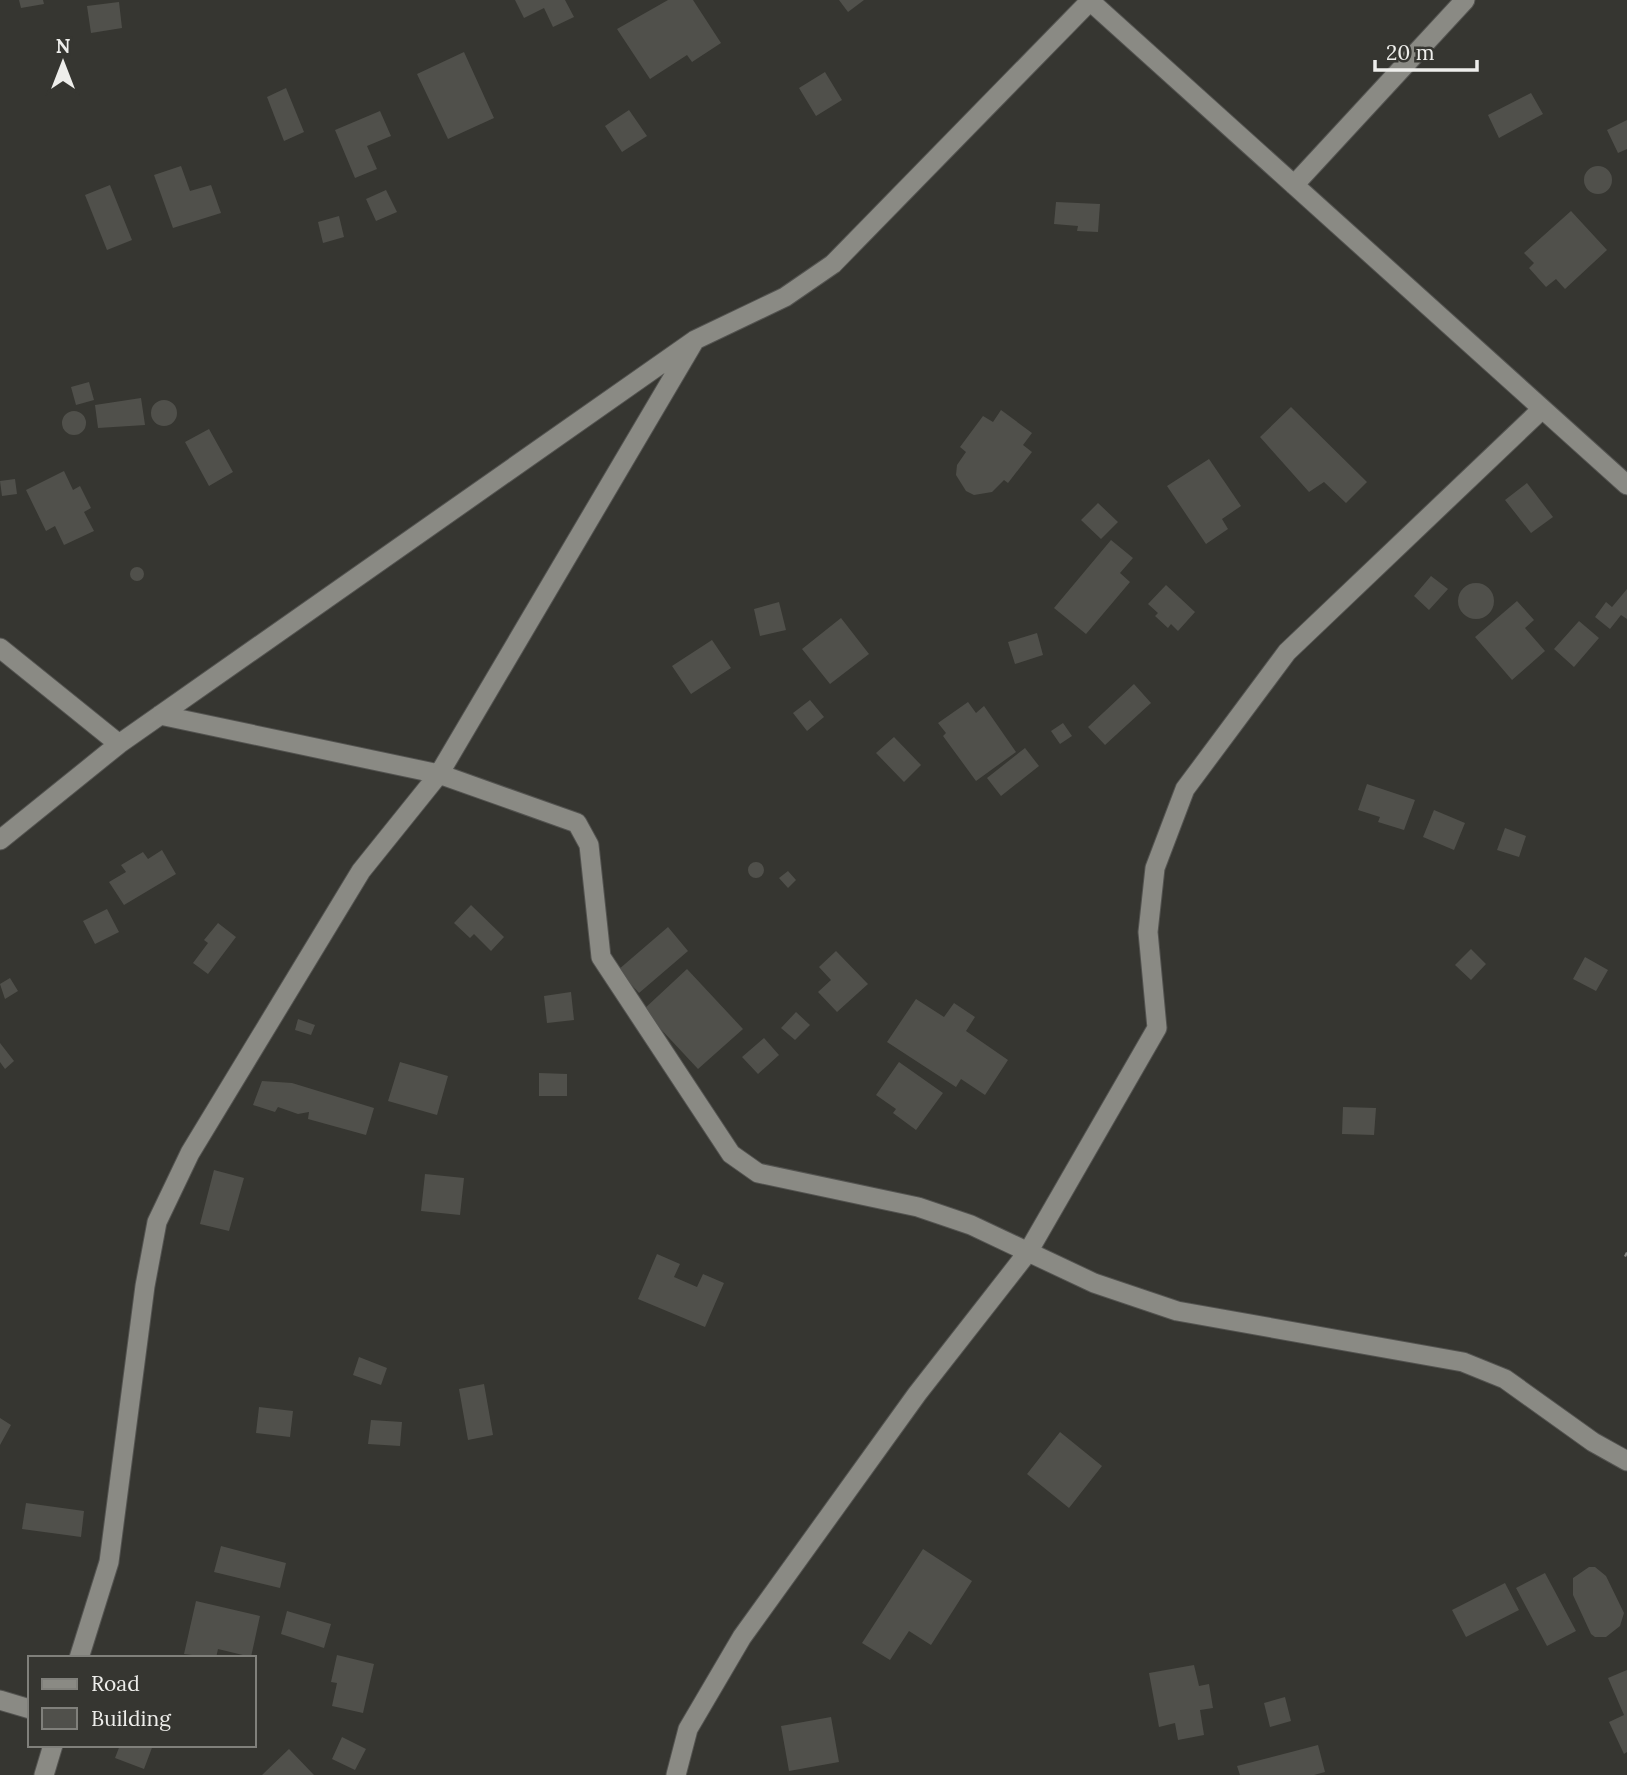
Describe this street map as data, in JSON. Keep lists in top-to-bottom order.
{
  "legend": ["Road", "Building"],
  "scale_bar": "20 m",
  "north": "top"
}
